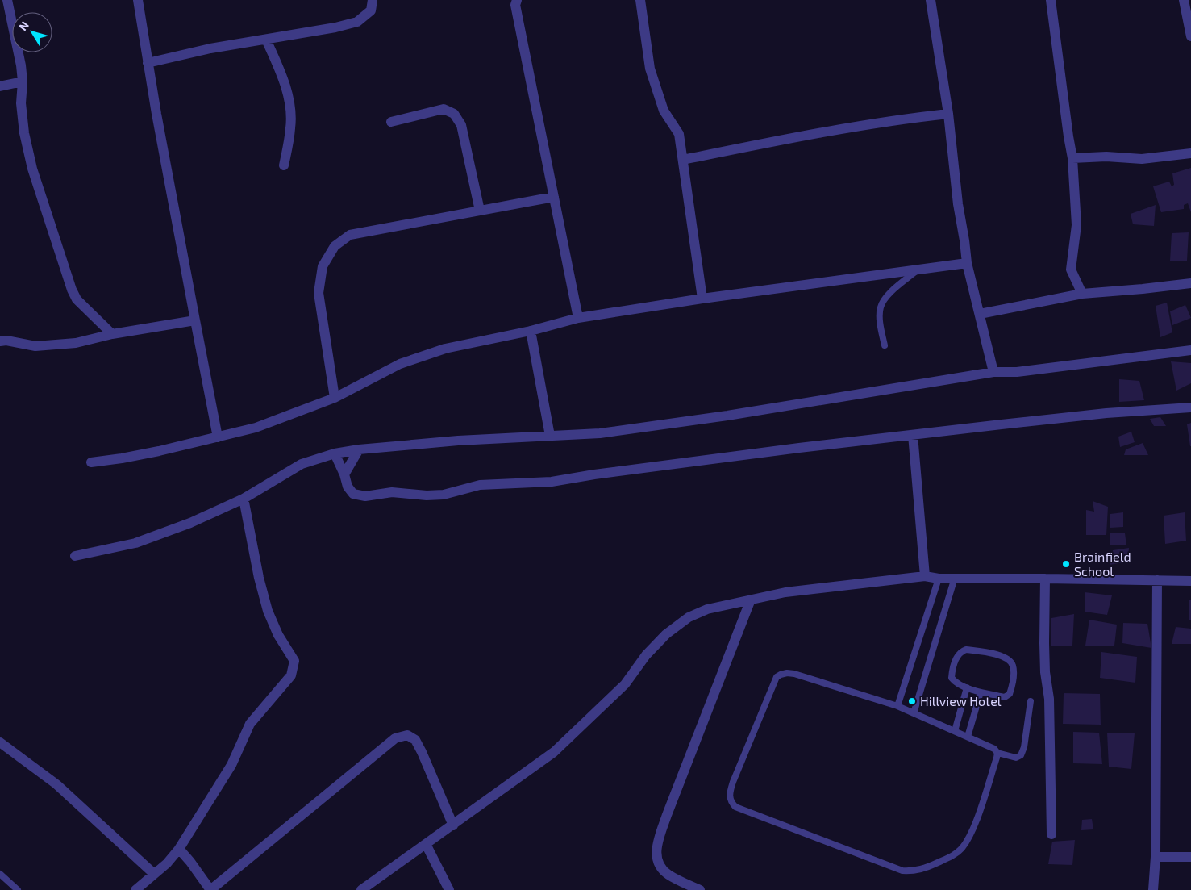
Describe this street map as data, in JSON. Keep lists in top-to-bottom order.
{
  "places": ["Brainfield School", "Hillview Hotel"],
  "north": "top left"
}
